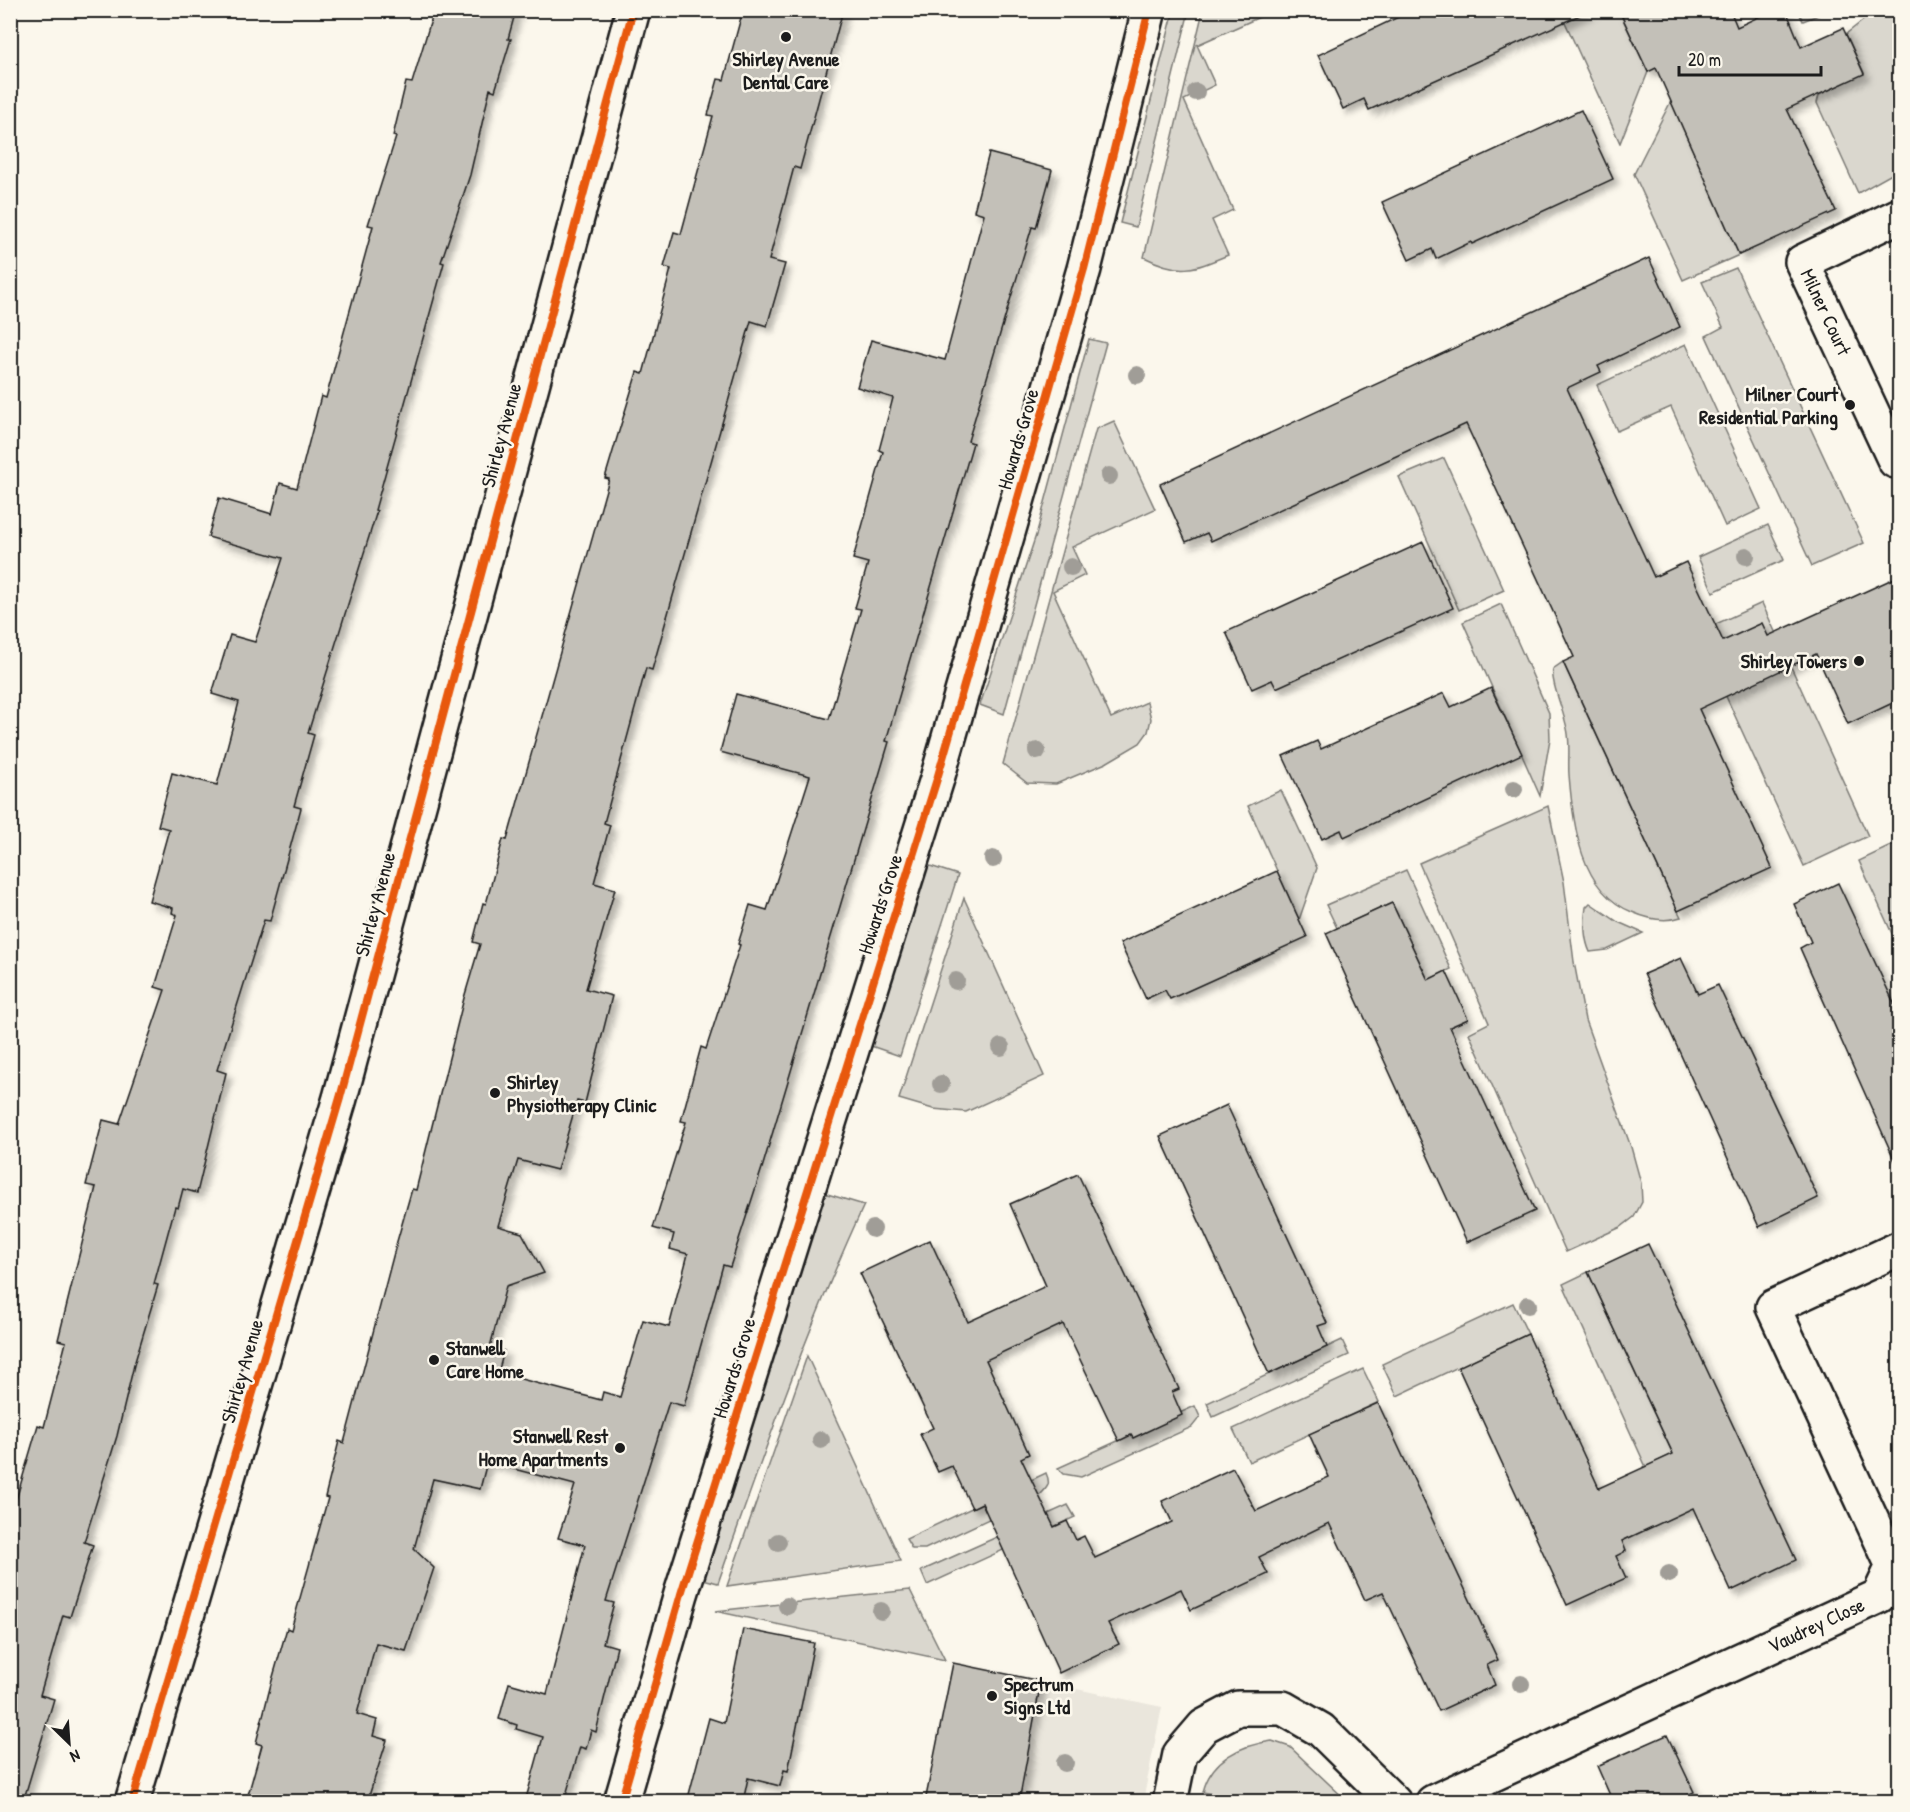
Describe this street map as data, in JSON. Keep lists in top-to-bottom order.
{
  "streets": {
    "street": [
      "Milner Court",
      "Shirley Avenue",
      "Howards Grove",
      "Vaudrey Close"
    ]
  },
  "places": [
    "Shirley Avenue Dental Care",
    "Milner Court Residential Parking",
    "Shirley Towers",
    "Shirley Physiotherapy Clinic",
    "Stanwell Care Home",
    "Stanwell Rest Home Apartments",
    "Spectrum Signs Ltd"
  ],
  "scale_bar": "20 m",
  "north": "bottom right"
}
